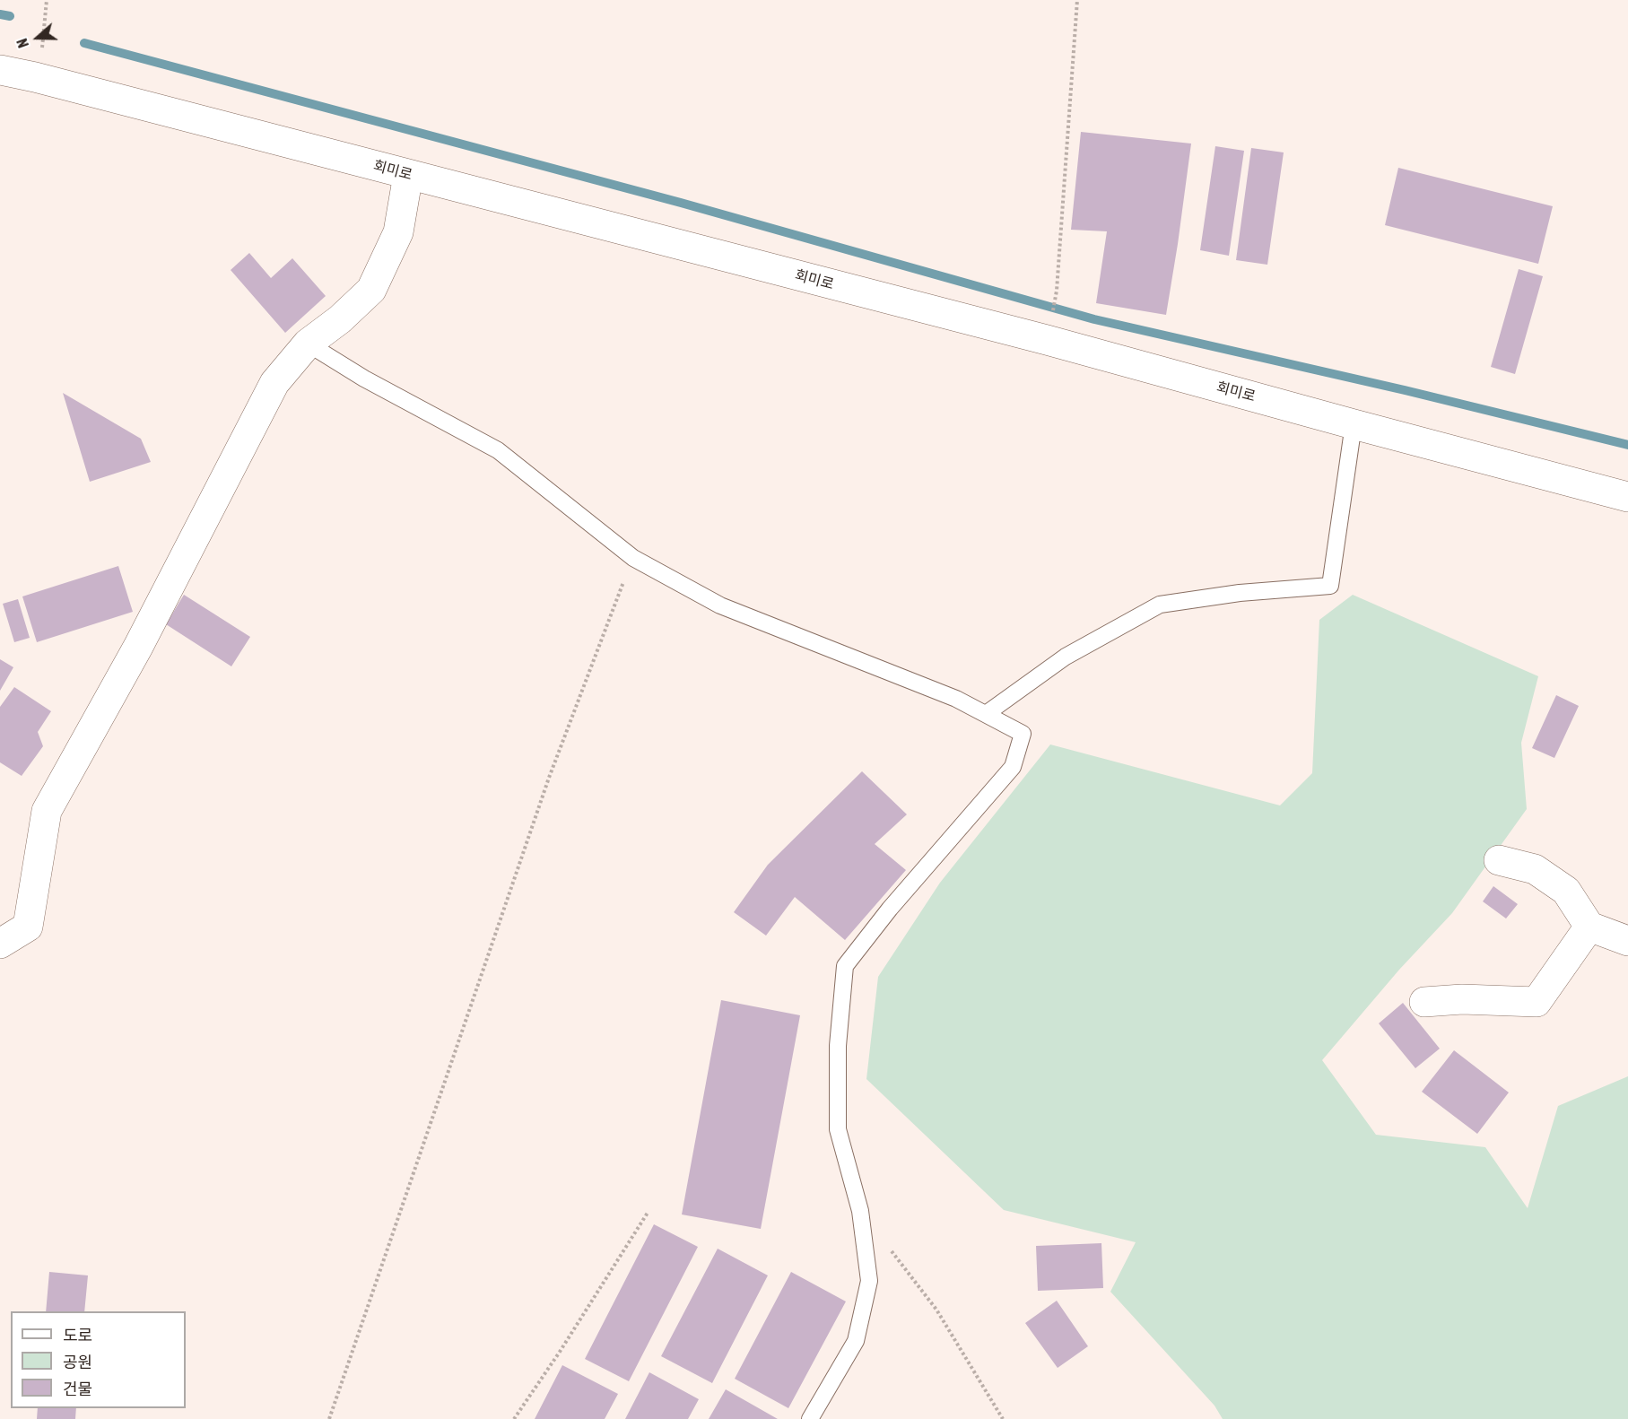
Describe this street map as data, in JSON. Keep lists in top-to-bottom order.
{
  "streets": {
    "street": ["회미로"]
  },
  "legend": ["도로", "공원", "건물"],
  "north": "left"
}
